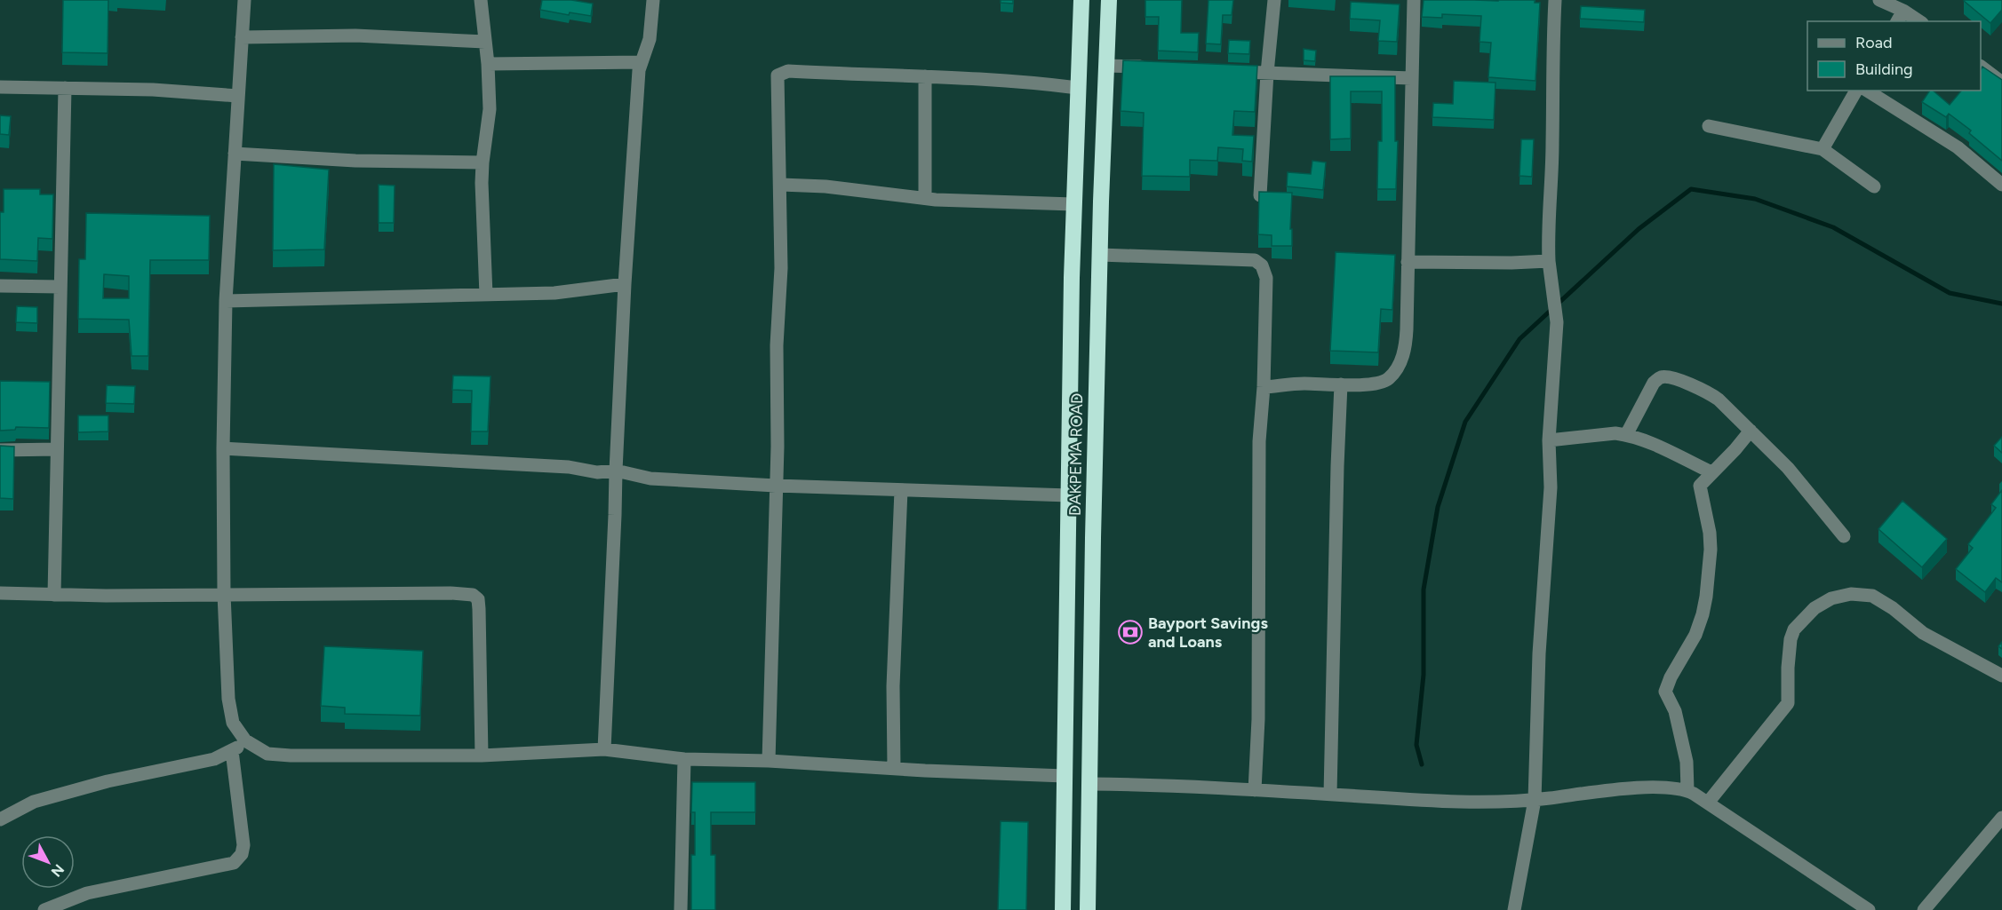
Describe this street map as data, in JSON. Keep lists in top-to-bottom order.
{
  "streets": {
    "highway": ["DAKPEMA ROAD"]
  },
  "places": {
    "bank": ["Bayport Savings and Loans"]
  },
  "legend": ["Road", "Building"],
  "north": "bottom right"
}
